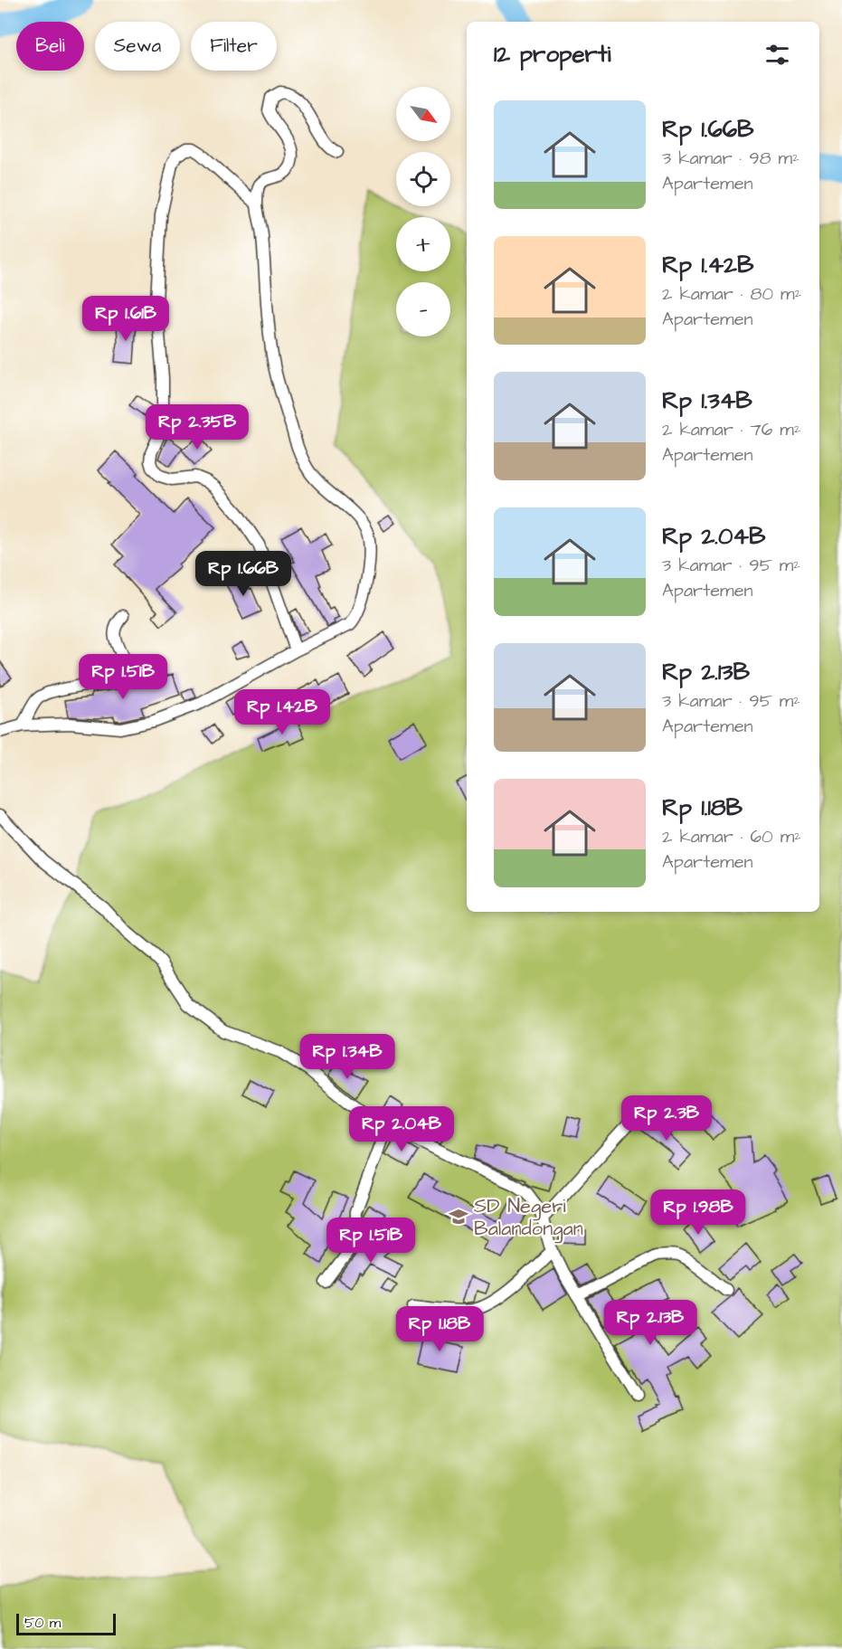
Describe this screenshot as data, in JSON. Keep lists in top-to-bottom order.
{
  "places": {
    "school or university": ["SD Negeri Balandongan"]
  },
  "scale_bar": "50 m",
  "north": "bottom right",
  "page": {
    "chip": ["Beli", "Sewa", "Filter"],
    "heading": "12 properti",
    "map_buttons": ["+", "−"],
    "list": [
      {
        "name": "Rp 1.66B",
        "note": "3 kamar · 98 m² · Apartemen"
      },
      {
        "name": "Rp 1.42B",
        "note": "2 kamar · 80 m² · Apartemen"
      },
      {
        "name": "Rp 1.34B",
        "note": "2 kamar · 76 m² · Apartemen"
      },
      {
        "name": "Rp 2.04B",
        "note": "3 kamar · 95 m² · Apartemen"
      },
      {
        "name": "Rp 2.13B",
        "note": "3 kamar · 95 m² · Apartemen"
      },
      {
        "name": "Rp 1.18B",
        "note": "2 kamar · 60 m² · Apartemen"
      }
    ],
    "price": [
      "Rp 1.61B",
      "Rp 2.35B",
      "Rp 1.66B",
      "Rp 1.51B",
      "Rp 1.42B",
      "Rp 1.34B",
      "Rp 2.3B",
      "Rp 2.04B",
      "Rp 1.98B",
      "Rp 1.51B",
      "Rp 2.13B",
      "Rp 1.18B"
    ],
    "scale": "50 m"
  }
}
